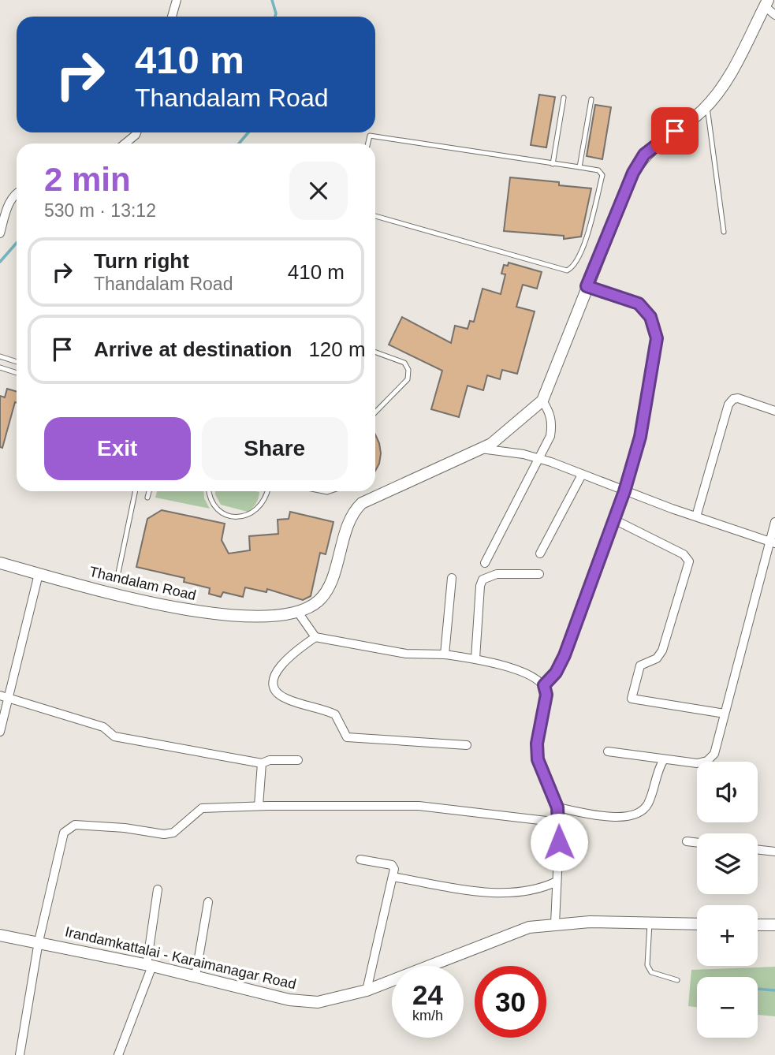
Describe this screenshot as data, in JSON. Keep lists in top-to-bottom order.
{
  "streets": {
    "street": ["Thandalam Road", "Irandamkattalai - Karaimanagar Road"]
  },
  "page": {
    "turn": ["410 m", "Thandalam Road"],
    "heading": ["2 min", "530 m · 13:12"],
    "list": [
      {
        "name": "Turn right",
        "note": "Thandalam Road",
        "value": "410 m"
      },
      {
        "name": "Arrive at destination",
        "value": "120 m"
      }
    ],
    "buttons": ["Exit", "Share"],
    "map_buttons": ["+", "−"],
    "speed": "24 km/h",
    "limit": "30"
  }
}
